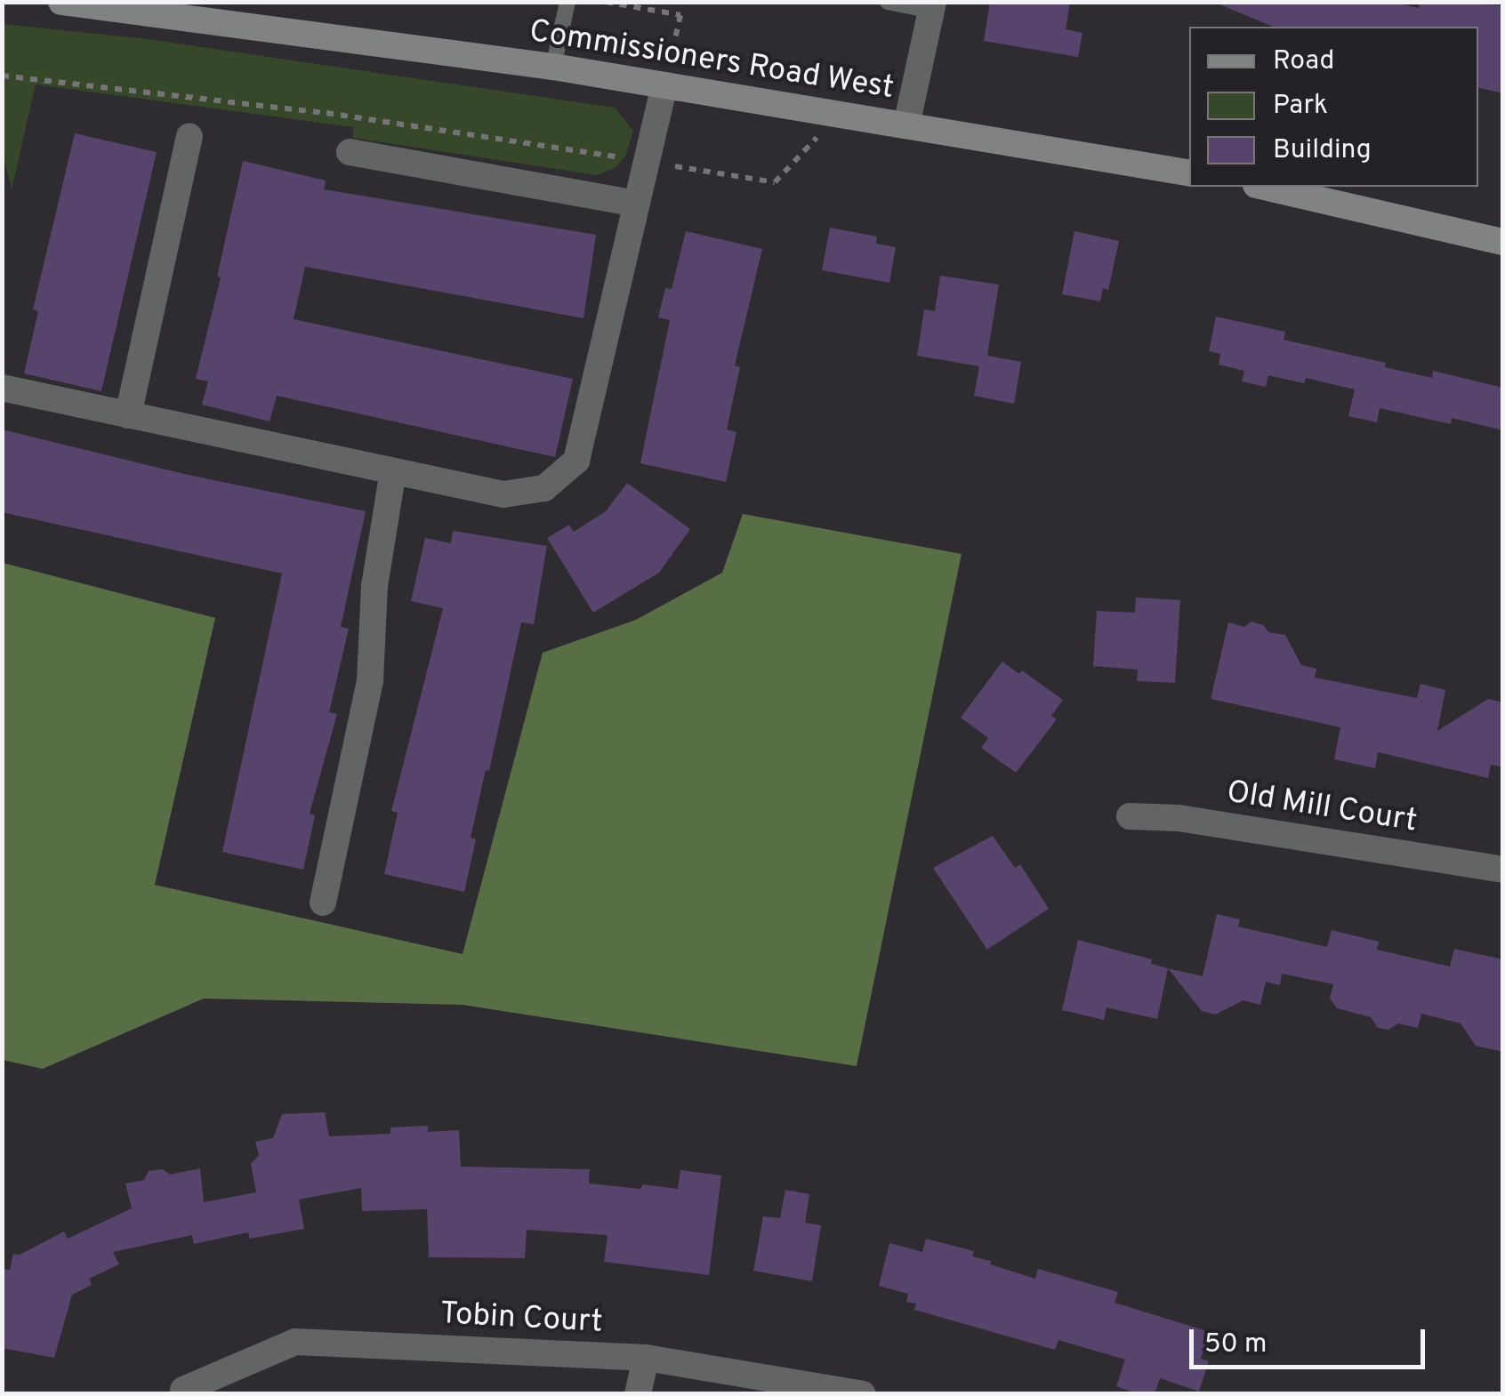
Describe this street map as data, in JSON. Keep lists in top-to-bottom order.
{
  "streets": {
    "main road": ["Commissioners Road West"],
    "street": ["Old Mill Court", "Tobin Court"]
  },
  "legend": ["Road", "Park", "Building"],
  "scale_bar": "50 m"
}
